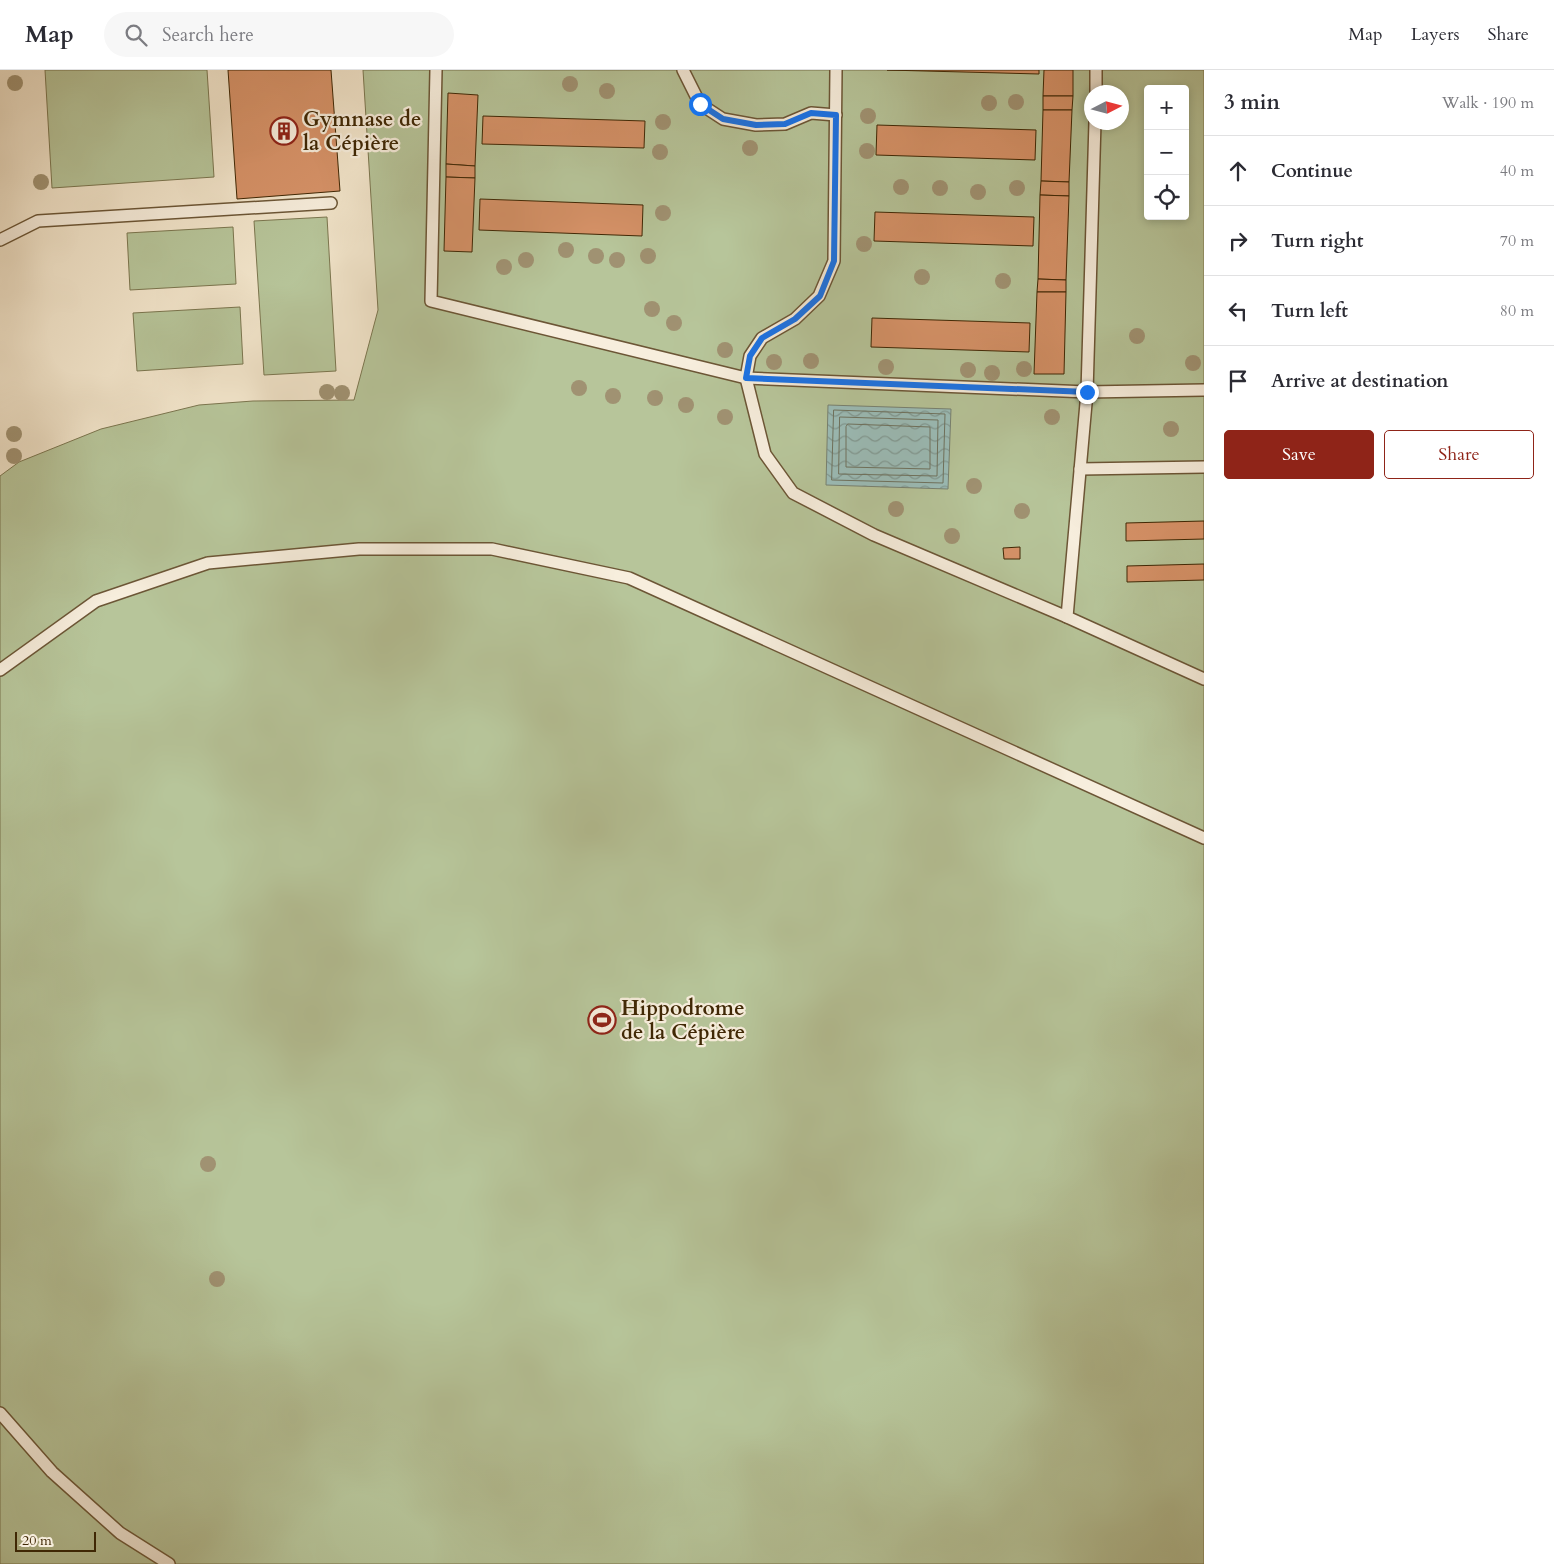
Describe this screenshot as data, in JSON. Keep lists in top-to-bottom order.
{
  "places": {
    "building": ["Gymnase de la Cépière"],
    "sports": ["Hippodrome de la Cépière"]
  },
  "scale_bar": "20 m",
  "north": "right",
  "page": {
    "header": "Map",
    "search": "Search here",
    "nav": ["Map", "Layers", "Share"],
    "heading": ["3 min", "Walk · 190 m"],
    "map_buttons": ["+", "−"],
    "list": [
      ["Continue", "40 m"],
      ["Turn right", "70 m"],
      ["Turn left", "80 m"],
      "Arrive at destination"
    ],
    "buttons": ["Save", "Share"],
    "scale": "20 m"
  }
}
